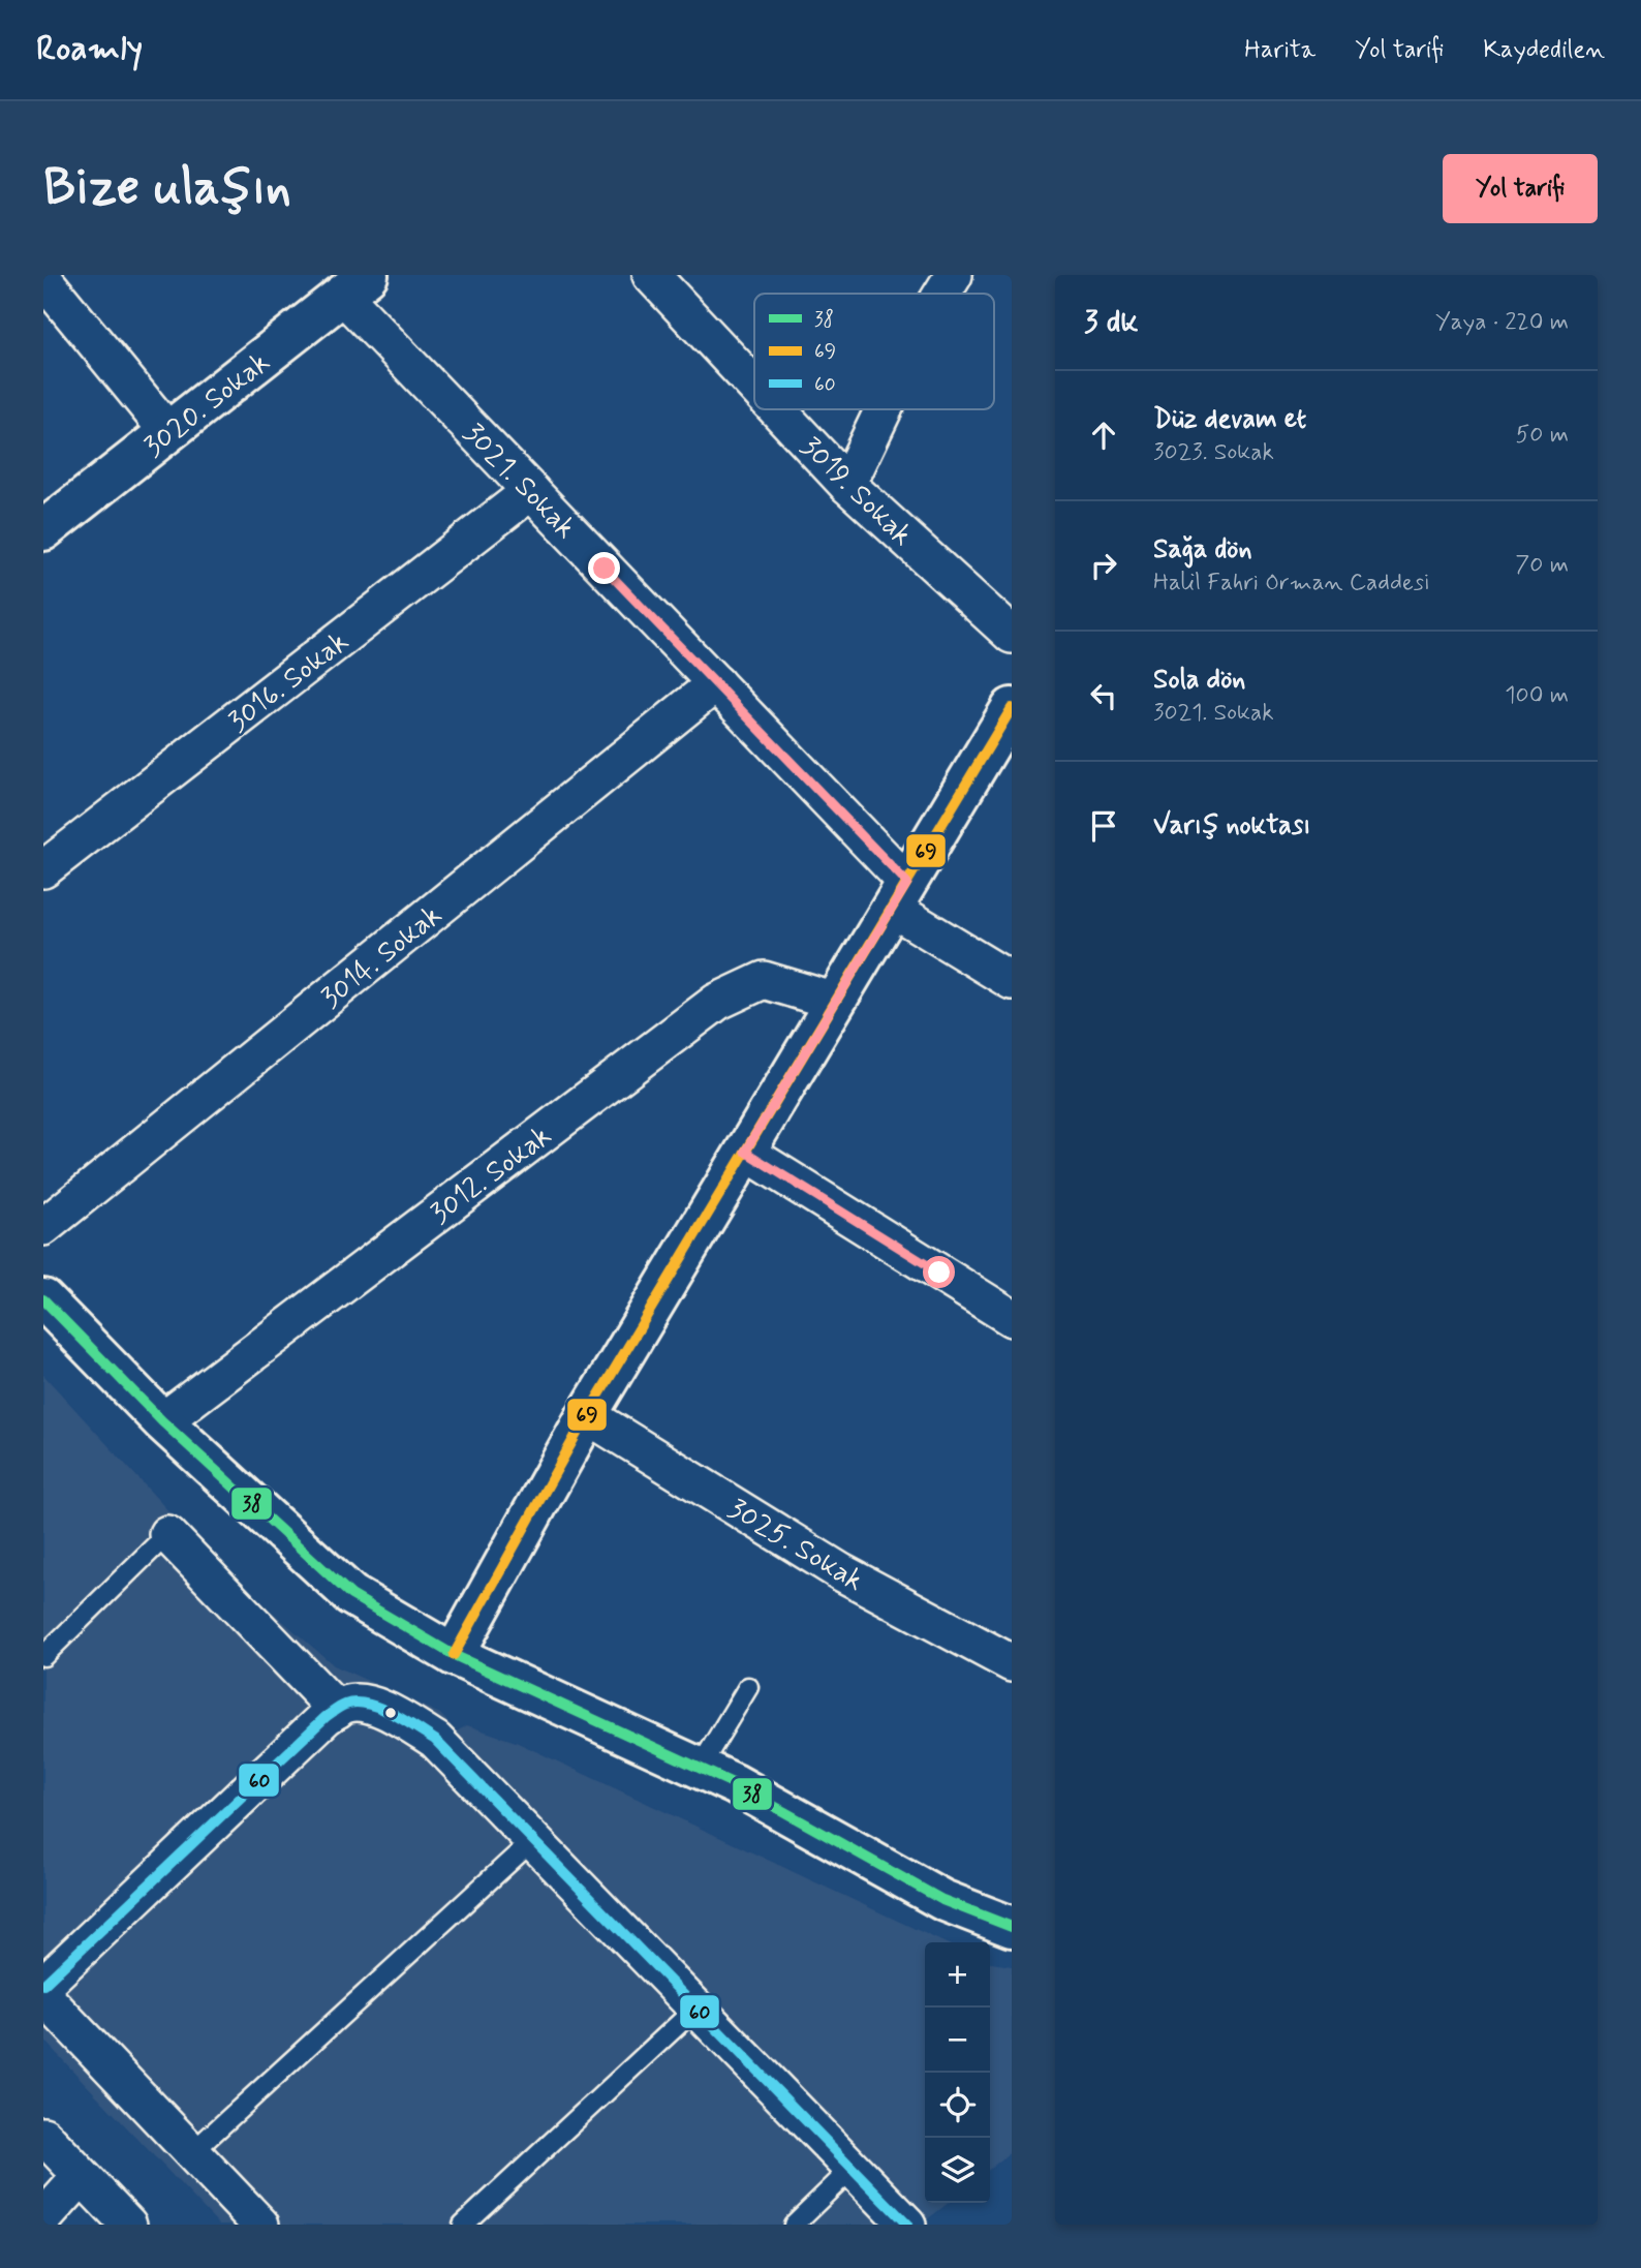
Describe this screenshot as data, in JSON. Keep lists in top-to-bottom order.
{
  "streets": {
    "main road": ["3020. Sokak"],
    "street": [
      "3021. Sokak",
      "3019. Sokak",
      "3016. Sokak",
      "3014. Sokak",
      "3012. Sokak",
      "3025. Sokak"
    ]
  },
  "crossings": [
    ["3020. Sokak", "3021. Sokak"],
    ["3021. Sokak", "3016. Sokak"],
    ["3021. Sokak", "3014. Sokak"]
  ],
  "lines": ["transit line 69", "transit line 38", "transit line 60"],
  "legend": ["38", "69", "60"],
  "page": {
    "header": "Roamly",
    "nav": ["Harita", "Yol tarifi", "Kaydedilen"],
    "buttons": "Yol tarifi",
    "title": "Bize ulaşın",
    "heading": ["3 dk", "Yaya · 220 m"],
    "list": [
      ["Düz devam et", "3023. Sokak", "50 m"],
      ["Sağa dön", "Halil Fahri Orman Caddesi", "70 m"],
      ["Sola dön", "3021. Sokak", "100 m"],
      "Varış noktası"
    ],
    "map_buttons": ["+", "−"]
  }
}
